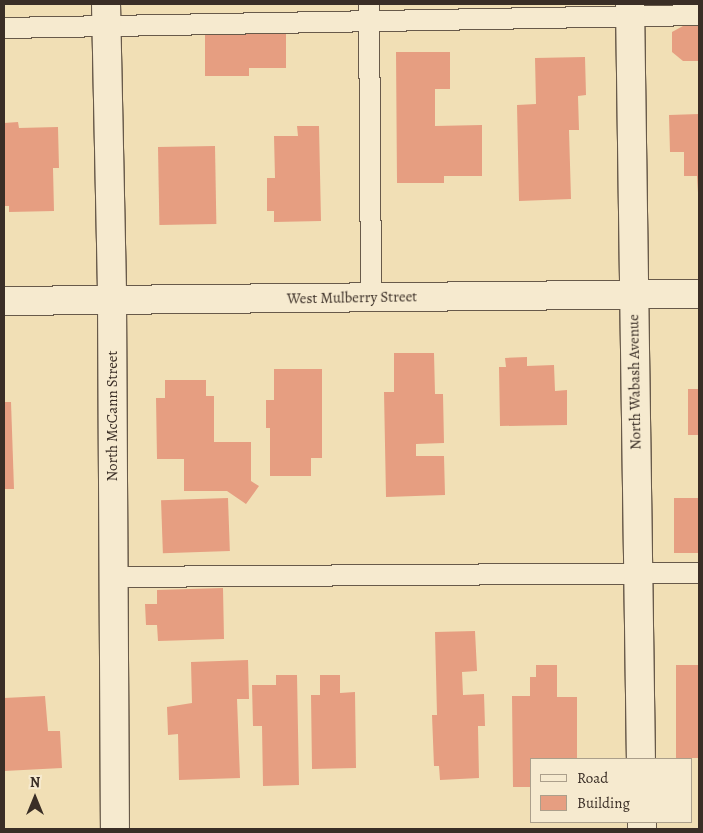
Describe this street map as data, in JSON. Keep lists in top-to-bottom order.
{
  "streets": {
    "street": ["West Mulberry Street", "North Wabash Avenue", "North McCann Street"]
  },
  "crossings": [
    ["West Mulberry Street", "North Wabash Avenue"],
    ["West Mulberry Street", "North McCann Street"]
  ],
  "legend": ["Road", "Building"],
  "north": "top"
}
